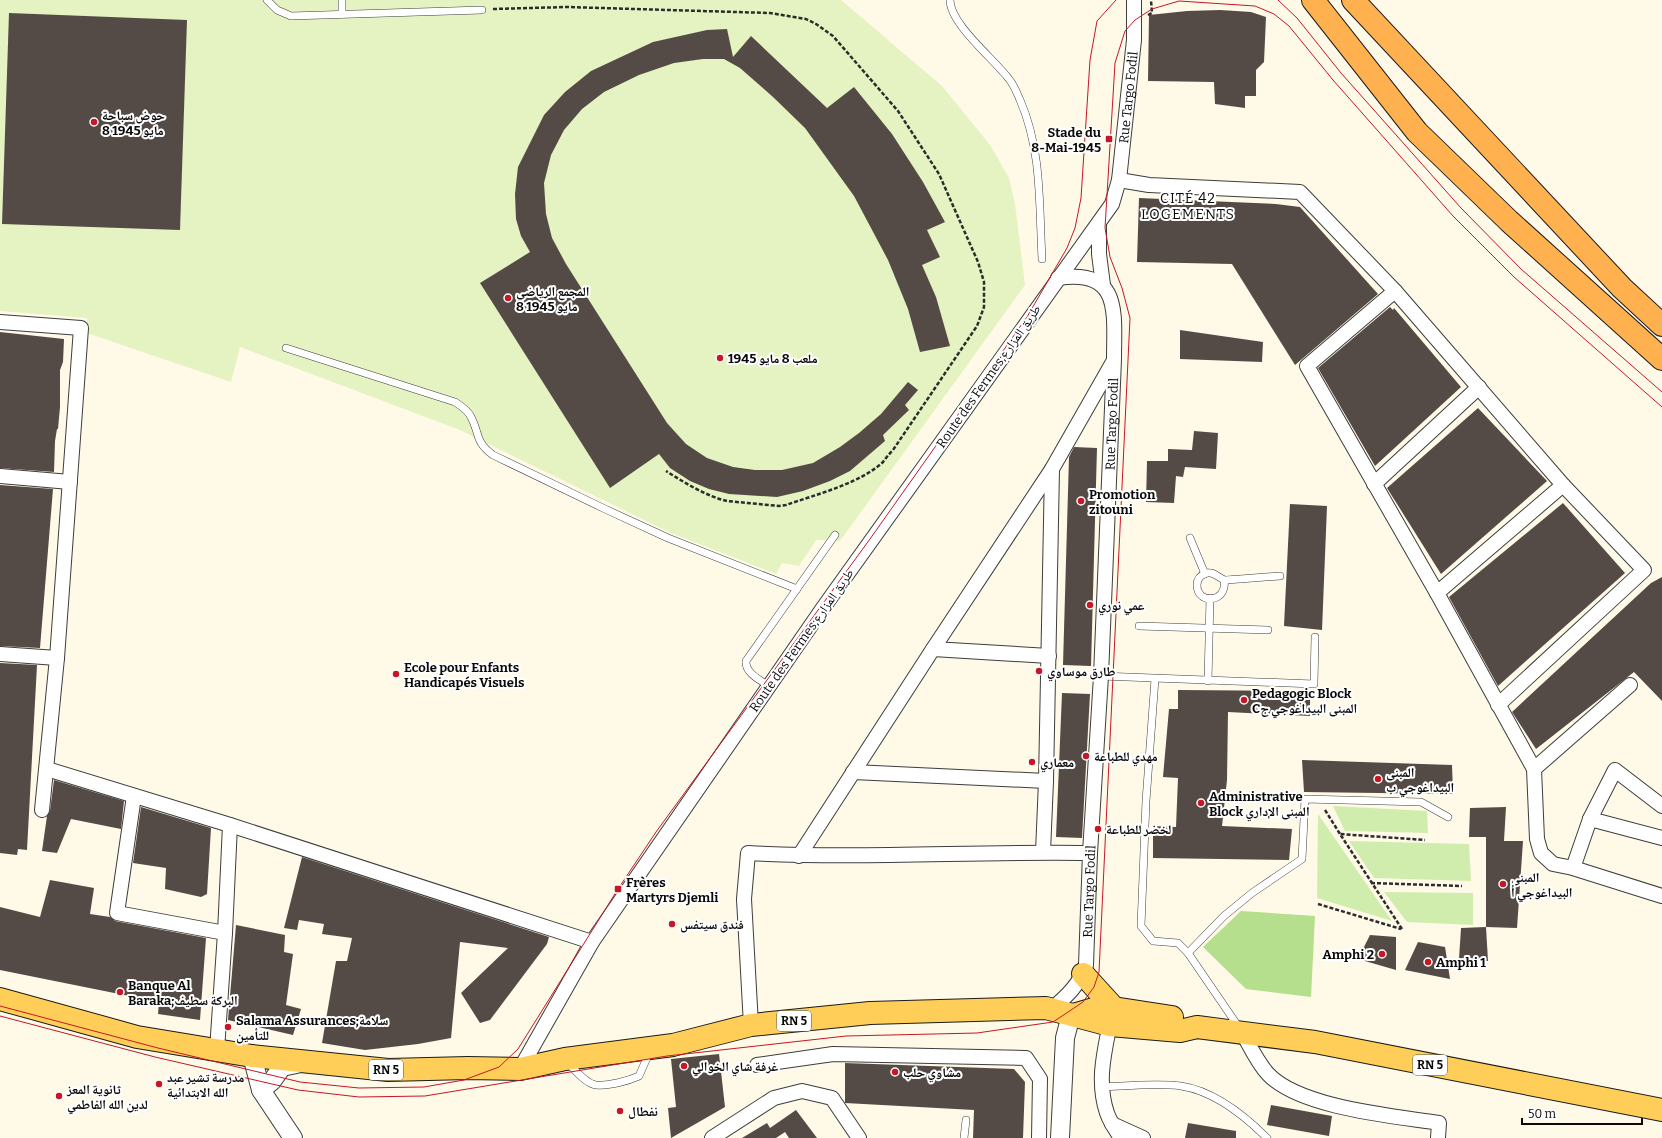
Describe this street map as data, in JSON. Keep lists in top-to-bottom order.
{
  "streets": {
    "main road": ["RN 5"],
    "street": ["Rue Targo Fodil", "Route des Fermes;طريق المزارع"]
  },
  "crossings": [
    ["Rue Targo Fodil", "Route des Fermes;طريق المزارع"],
    ["Rue Targo Fodil", "RN 5"],
    ["Route des Fermes;طريق المزارع", "RN 5"]
  ],
  "districts": ["CITÉ 42 LOGEMENTS"],
  "places": {
    "other": [
      "حوض سباحة 8 مايو 1945",
      "المجمع الرياضي 8 مايو 1945",
      "ملعب 8 مايو 1945",
      "Promotion zitouni",
      "عمي نوري",
      "طارق موساوي",
      "Ecole pour Enfants Handicapés Visuels",
      "Pedagogic Block Cالمبنى البيداغوجي ج",
      "مهدي للطباعة",
      "معماري",
      "المبنى البيداغوجي ب",
      "Administrative Block المبنى الإداري",
      "لخضر للطباعة",
      "المبنى البيداغوجي أ",
      "فندق سيتفس",
      "Amphi 2",
      "Amphi 1",
      "Banque Al Baraka;البركة سطيف",
      "Salama Assurances;سلامة للتأمين",
      "غرفة شاي الخوالي",
      "مشاوي حلب",
      "مدرسة تشير عبد الله الابتدائية",
      "ثانوية المعز لدين الله الفاطمي",
      "نفطال"
    ],
    "transit": ["Stade du 8-Mai-1945", "Frères Martyrs Djemli"]
  },
  "scale_bar": "50 m"
}
